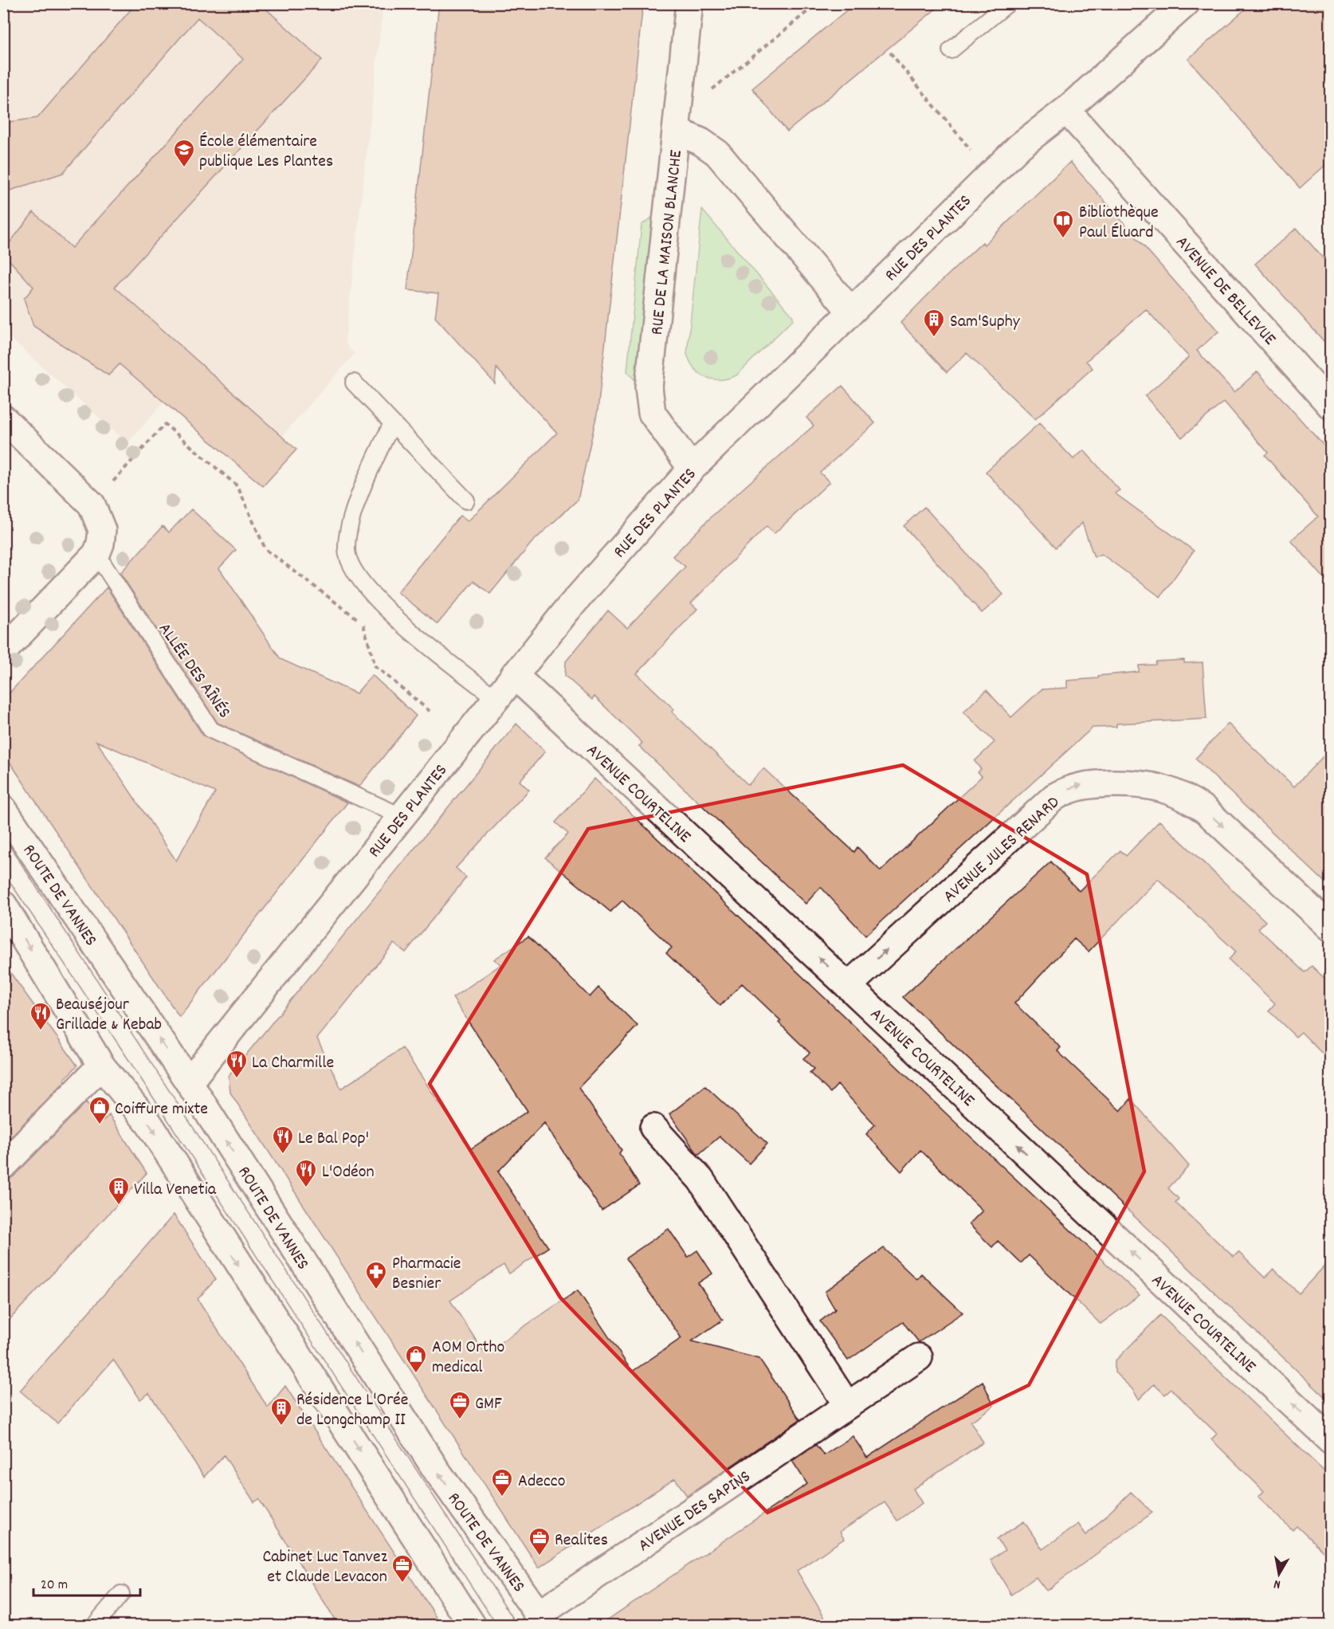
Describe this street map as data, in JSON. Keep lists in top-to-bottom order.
{
  "streets": {
    "street": [
      "RUE DES PLANTES",
      "RUE DE LA MAISON BLANCHE",
      "AVENUE DE BELLEVUE",
      "AVENUE COURTELINE",
      "AVENUE JULES RENARD",
      "ROUTE DE VANNES",
      "AVENUE DES SAPINS"
    ],
    "lane": ["ALLÉE DES AÎNÉS"]
  },
  "crossings": [
    ["RUE DES PLANTES", "RUE DE LA MAISON BLANCHE"],
    ["RUE DES PLANTES", "AVENUE DE BELLEVUE"],
    ["RUE DES PLANTES", "ALLÉE DES AÎNÉS"],
    ["RUE DES PLANTES", "AVENUE COURTELINE"],
    ["RUE DES PLANTES", "ROUTE DE VANNES"],
    ["AVENUE COURTELINE", "AVENUE JULES RENARD"],
    ["ROUTE DE VANNES", "AVENUE DES SAPINS"]
  ],
  "one_way": ["AVENUE COURTELINE"],
  "places": {
    "school or university": ["École élémentaire publique Les Plantes"],
    "library": ["Bibliothèque Paul Éluard"],
    "building": ["Sam'Suphy", "Villa Venetia", "Résidence L'Orée de Longchamp II"],
    "restaurant": [
      "Beauséjour Grillade & Kebab",
      "La Charmille",
      "Le Bal Pop'",
      "L'Odéon"
    ],
    "shop": ["Coiffure mixte", "AOM Ortho medical"],
    "pharmacy": ["Pharmacie Besnier"],
    "office": [
      "GMF",
      "Adecco",
      "Realites",
      "Cabinet Luc Tanvez et Claude Levacon"
    ]
  },
  "scale_bar": "20 m",
  "north": "bottom"
}
